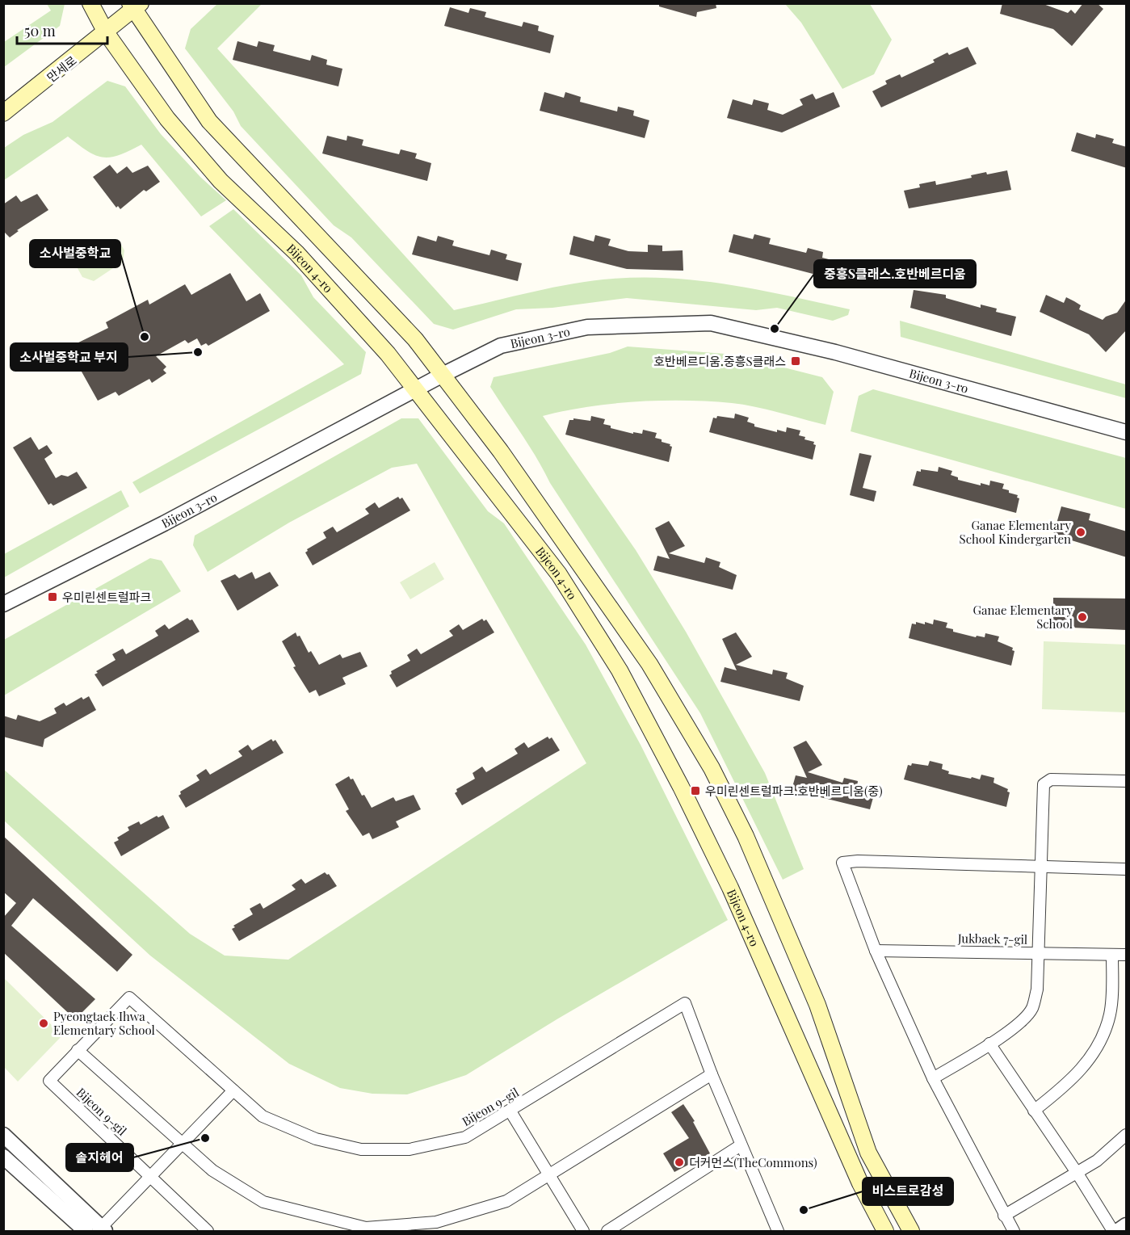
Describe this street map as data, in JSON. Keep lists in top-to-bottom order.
{
  "streets": {
    "main road": ["만세로", "Bijeon 4-ro"],
    "street": ["Bijeon 3-ro", "Jukbaek 7-gil", "Bijeon 9-gil"]
  },
  "crossings": [
    ["만세로", "Bijeon 4-ro"],
    ["Bijeon 4-ro", "Bijeon 3-ro"]
  ],
  "places": {
    "other": [
      "중흥S클래스.호반베르디움",
      "소사벌중학교",
      "소사벌중학교 부지",
      "Ganae Elementary School Kindergarten",
      "Ganae Elementary School",
      "Pyeongtaek Ihwa Elementary School",
      "솔지헤어",
      "더커먼스(TheCommons)",
      "비스트로감성"
    ],
    "transit": ["호반베르디움.중흥S클래스", "우미린센트럴파크", "우미린센트럴파크.호반베르디움(중)"]
  },
  "scale_bar": "50 m"
}
